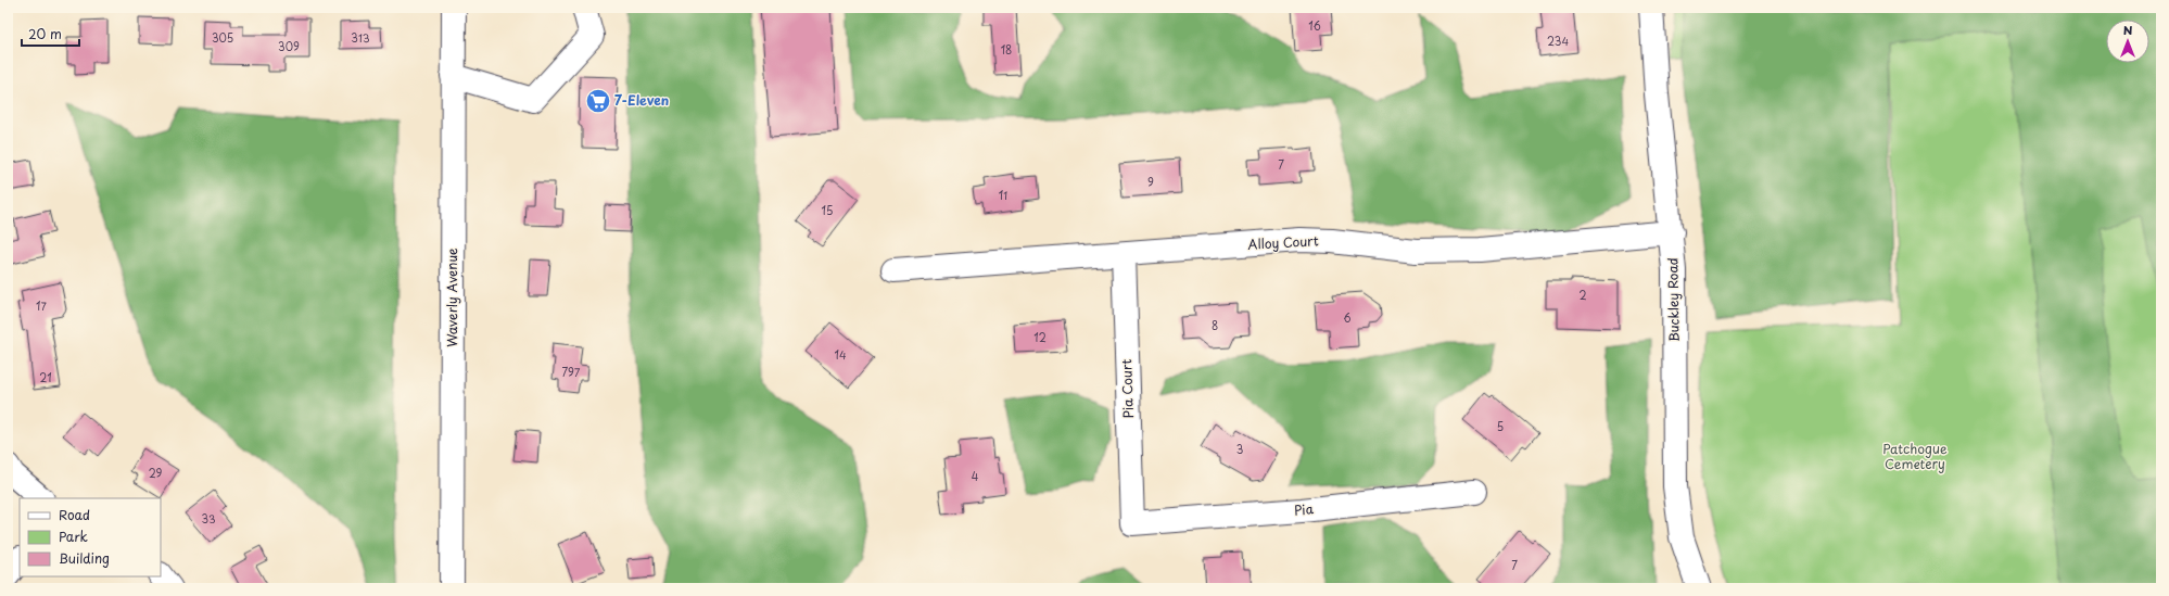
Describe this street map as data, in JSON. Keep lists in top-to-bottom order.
{
  "streets": {
    "street": [
      "Alloy Court",
      "Waverly Avenue",
      "Buckley Road",
      "Pia Court",
      "Pia"
    ]
  },
  "crossings": [
    ["Alloy Court", "Buckley Road"],
    ["Alloy Court", "Pia Court"],
    ["Pia Court", "Pia"]
  ],
  "parks": ["Patchogue Cemetery"],
  "places": {
    "supermarket": ["7-Eleven"]
  },
  "house_numbers": [
    "16",
    "305",
    "313",
    "234",
    "309",
    "18",
    "7",
    "9",
    "11",
    "15",
    "2",
    "17",
    "6",
    "8",
    "12",
    "14",
    "797",
    "21",
    "5",
    "3",
    "29",
    "4",
    "33",
    "7"
  ],
  "legend": ["Road", "Park", "Building"],
  "scale_bar": "20 m",
  "north": "top"
}
